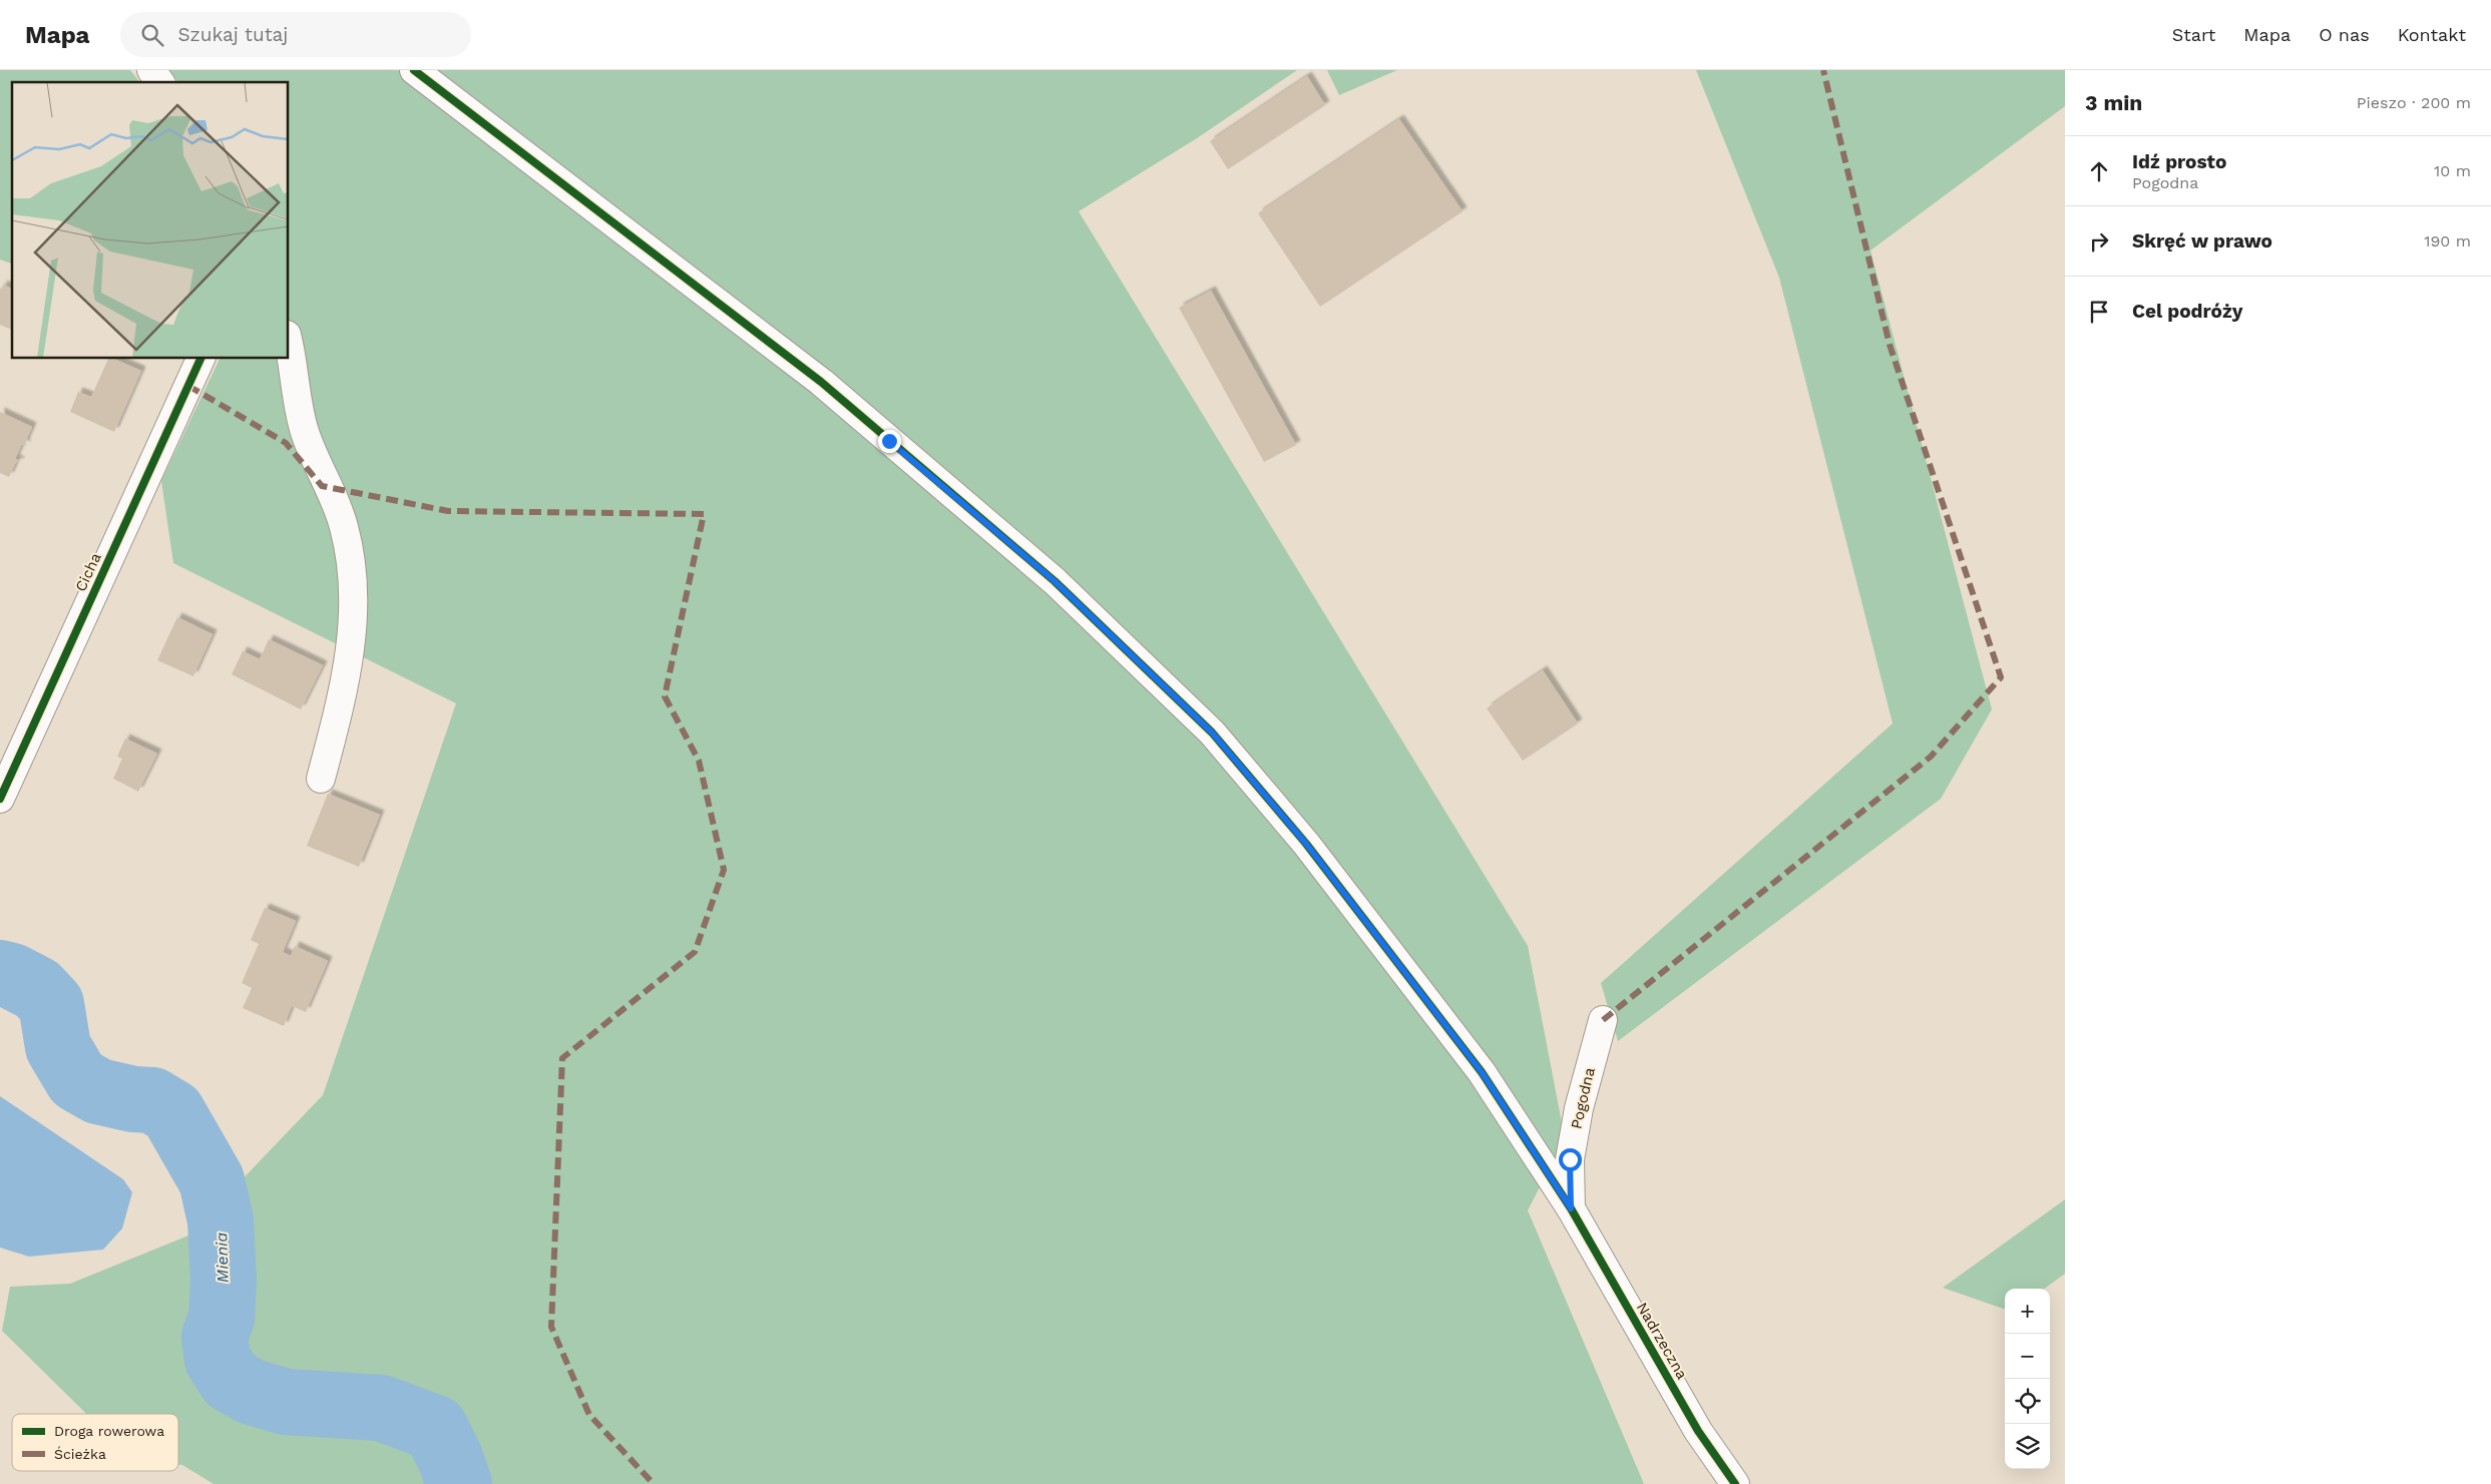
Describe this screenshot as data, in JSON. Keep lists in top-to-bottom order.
{
  "streets": {
    "street": ["Cicha", "Pogodna", "Nadrzeczna"]
  },
  "crossings": [
    ["Pogodna", "Nadrzeczna"]
  ],
  "water": ["Mienia"],
  "legend": ["Droga rowerowa", "Ścieżka"],
  "page": {
    "header": "Mapa",
    "search": "Szukaj tutaj",
    "nav": [
      "Start",
      "Mapa",
      "O nas",
      "Kontakt"
    ],
    "heading": ["3 min", "Pieszo · 200 m"],
    "list": [
      ["Idź prosto", "Pogodna", "10 m"],
      ["Skręć w prawo", "190 m"],
      "Cel podróży"
    ],
    "map_buttons": ["+", "−"]
  }
}
